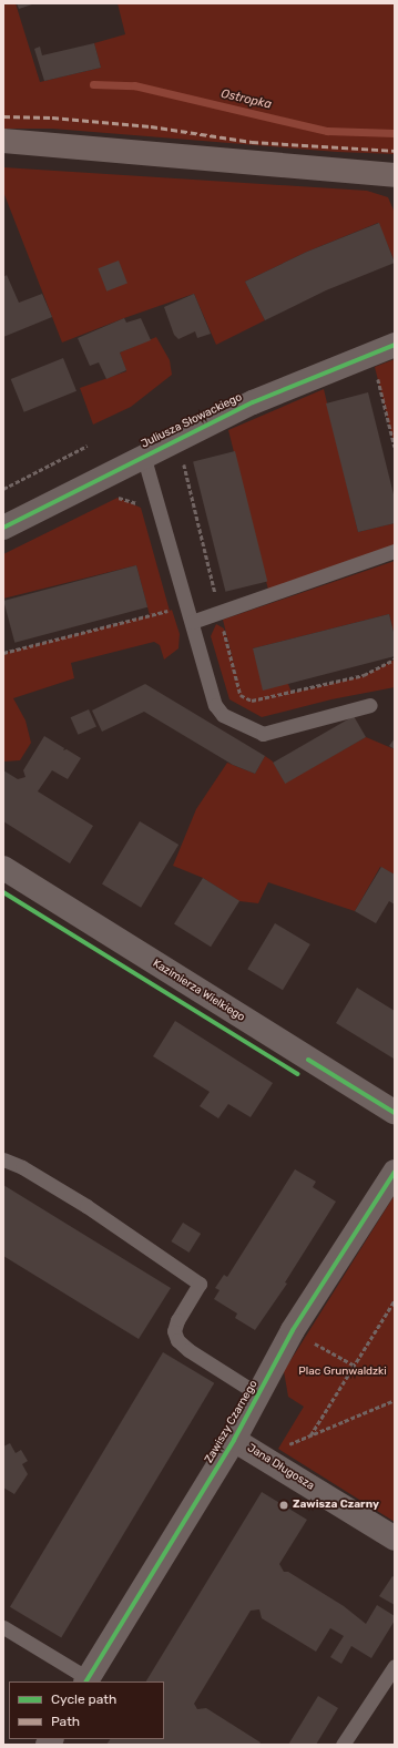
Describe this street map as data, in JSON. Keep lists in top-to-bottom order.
{
  "streets": {
    "street": [
      "Juliusza Słowackiego",
      "Kazimierza Wielkiego",
      "Zawiszy Czarnego",
      "Jana Długosza"
    ]
  },
  "crossings": [
    ["Zawiszy Czarnego", "Jana Długosza"]
  ],
  "water": ["Ostropka"],
  "parks": ["Plac Grunwaldzki"],
  "places": ["Zawisza Czarny"],
  "legend": ["Cycle path", "Path"]
}
